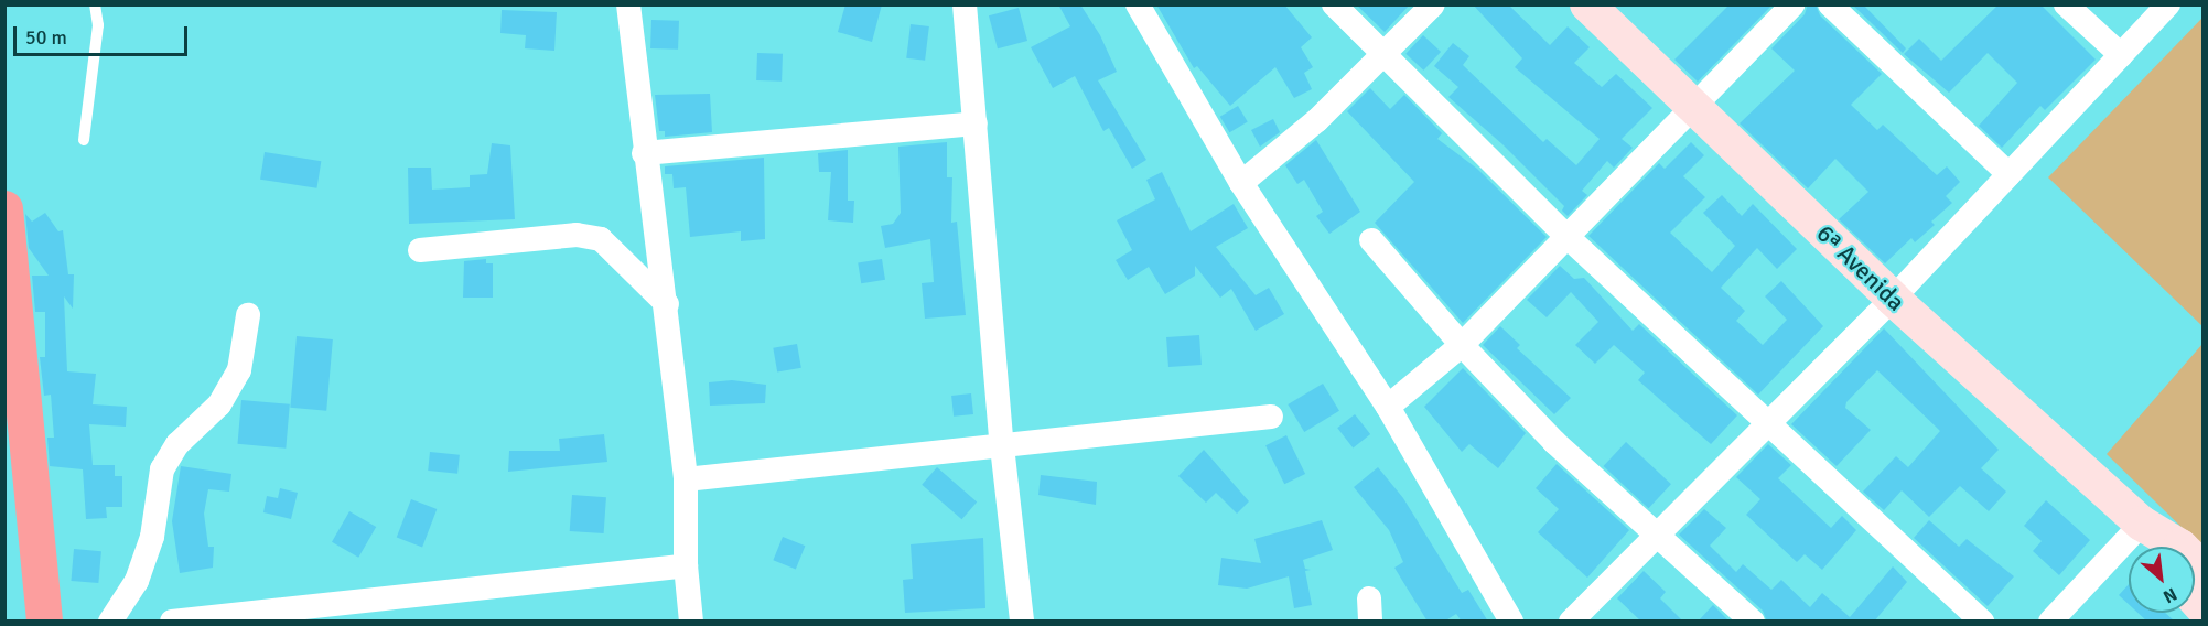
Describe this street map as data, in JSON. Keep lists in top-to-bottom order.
{
  "streets": {
    "street": ["6ª Avenida"]
  },
  "scale_bar": "50 m",
  "north": "bottom right"
}
